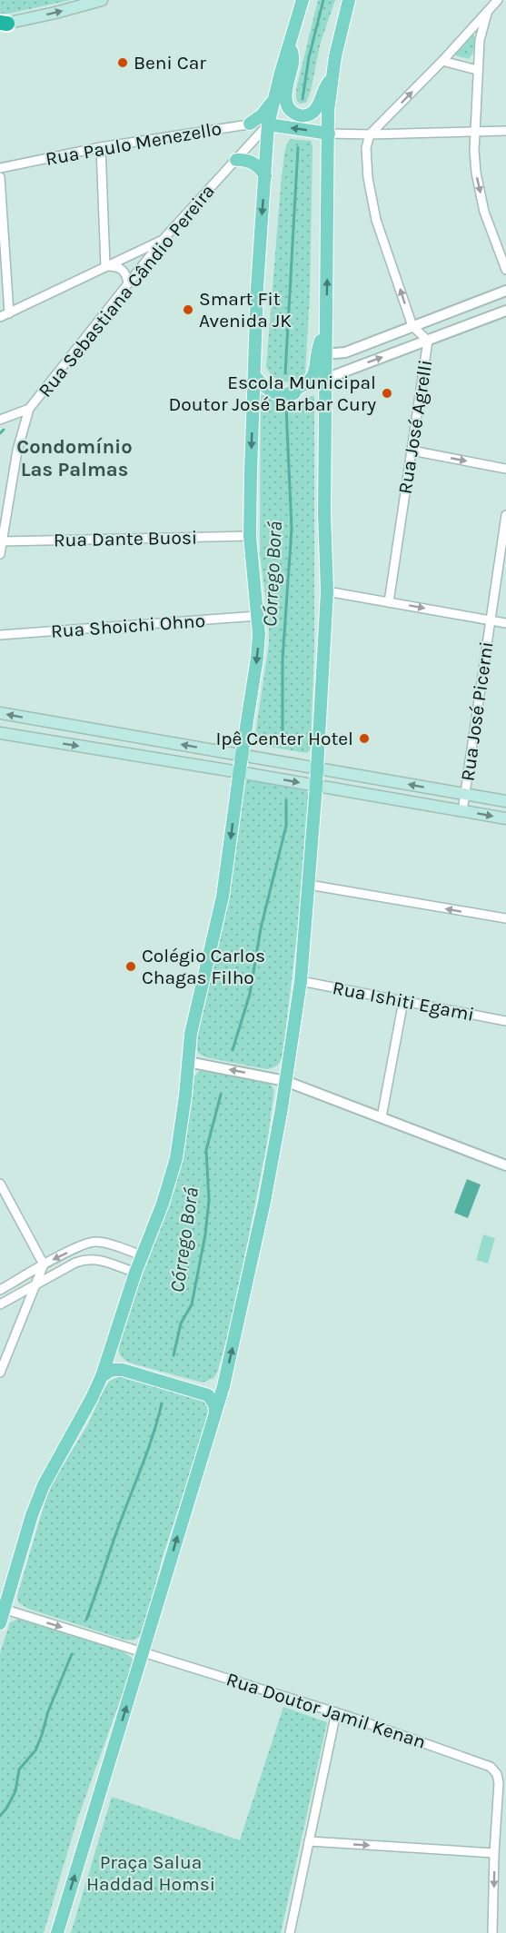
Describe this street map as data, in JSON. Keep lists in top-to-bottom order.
{
  "streets": {
    "street": [
      "Rua Paulo Menezello",
      "Rua Sebastiana Cândio Pereira",
      "Rua José Agrelli",
      "Rua Dante Buosi",
      "Rua Shoichi Ohno",
      "Rua José Picerni",
      "Rua Ishiti Egami",
      "Rua Doutor Jamil Kenan"
    ]
  },
  "crossings": [
    ["Rua Paulo Menezello", "Rua Sebastiana Cândio Pereira"]
  ],
  "one_way": ["Rua José Agrelli"],
  "districts": ["Condomínio Las Palmas"],
  "water": ["Córrego Borá"],
  "parks": ["Praça Salua Haddad Homsi"],
  "places": [
    "Beni Car",
    "Smart Fit Avenida JK",
    "Escola Municipal Doutor José Barbar Cury",
    "Ipê Center Hotel",
    "Colégio Carlos Chagas Filho"
  ]
}
